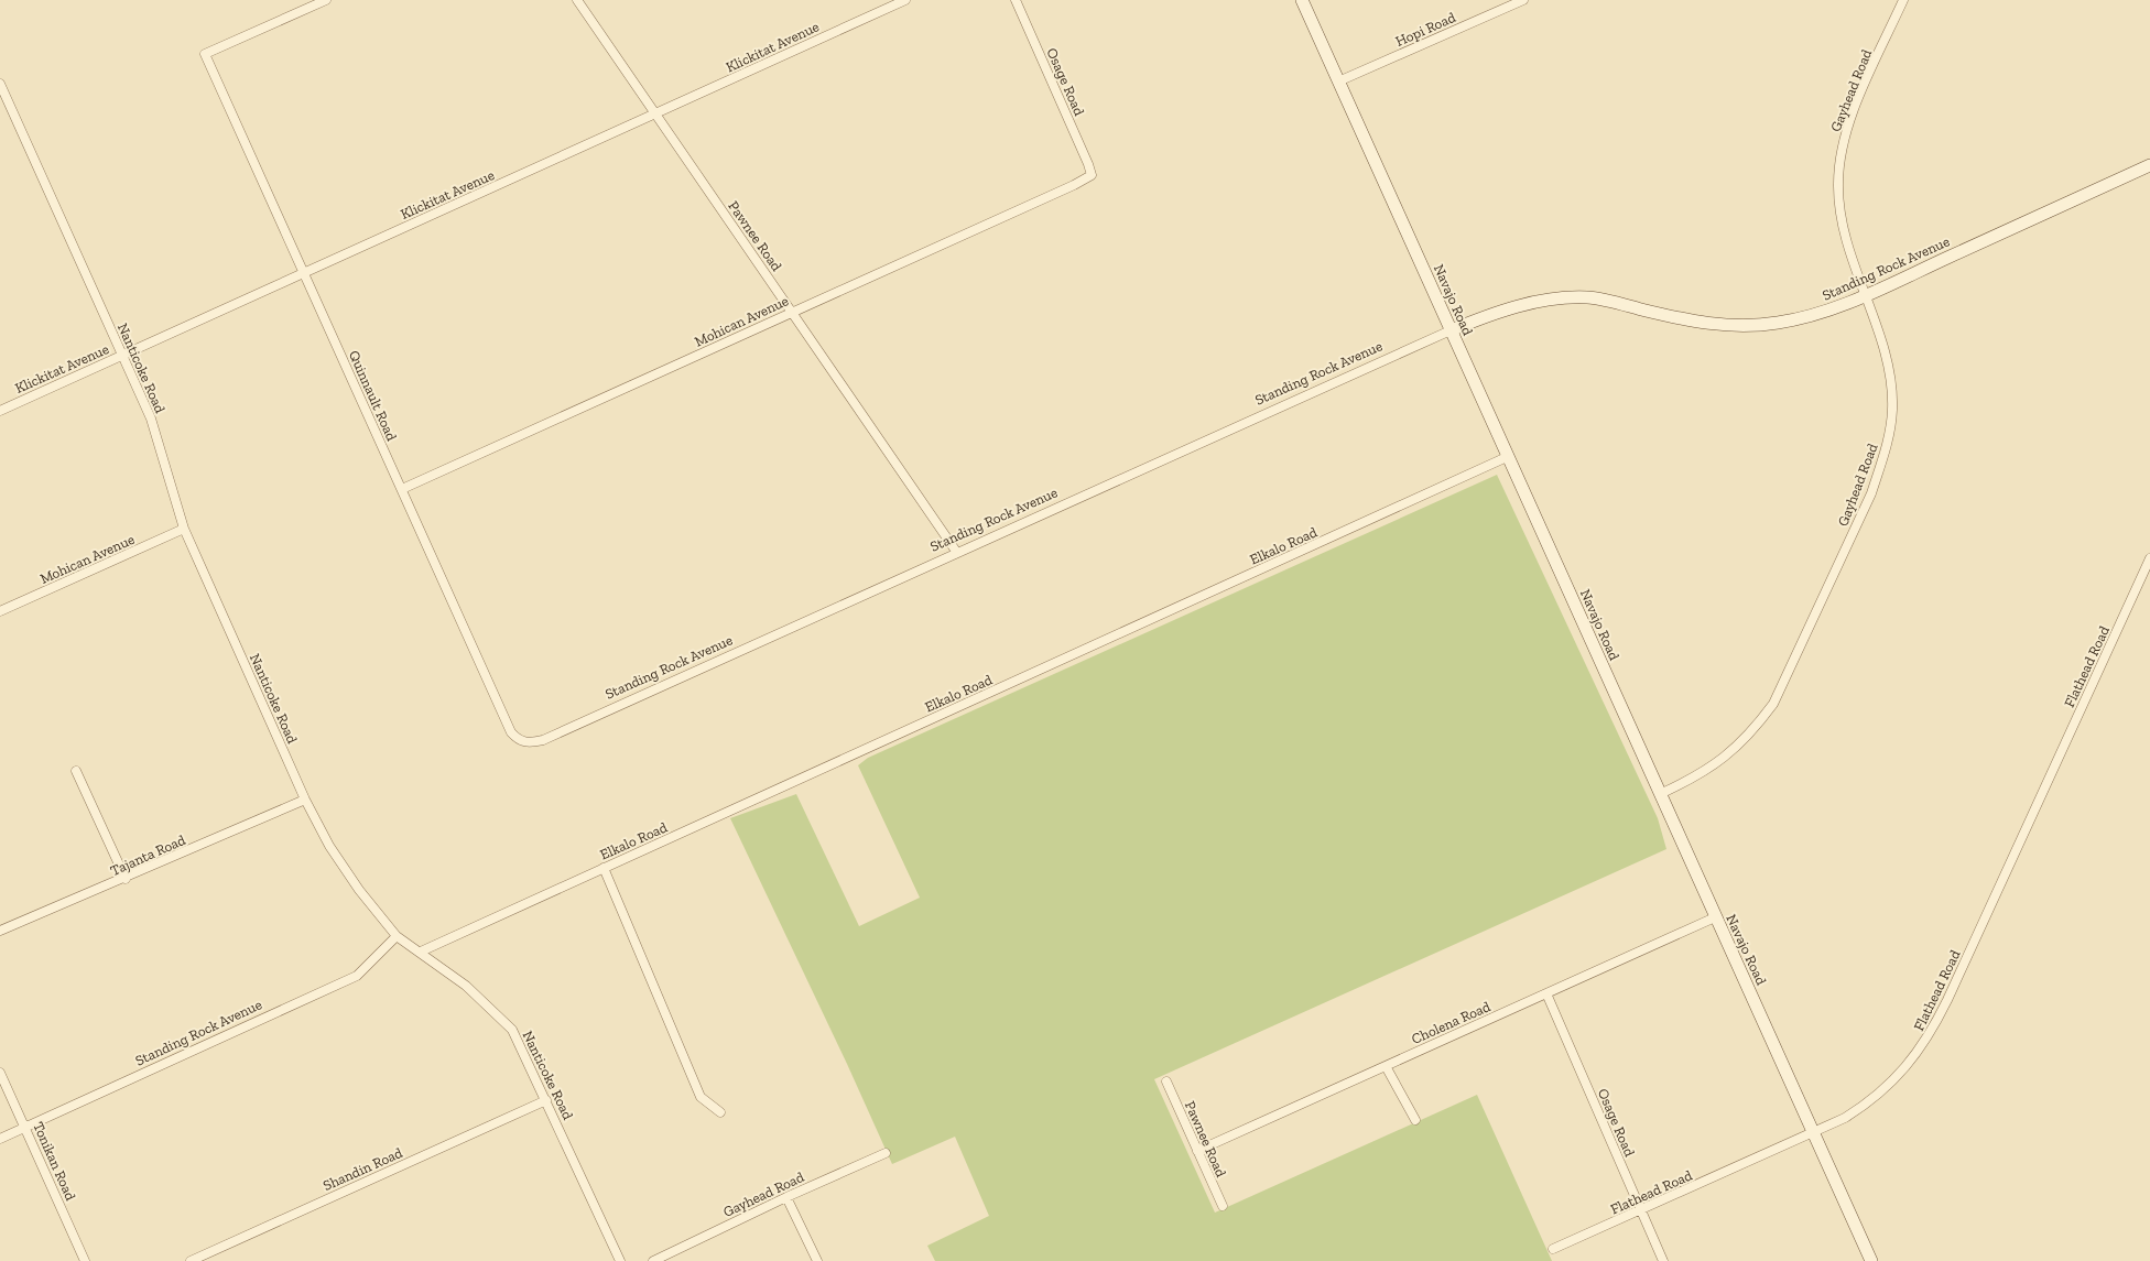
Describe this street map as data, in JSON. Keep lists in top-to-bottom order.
{
  "streets": {
    "main road": ["Standing Rock Avenue", "Navajo Road"],
    "street": [
      "Hopi Road",
      "Klickitat Avenue",
      "Osage Road",
      "Gayhead Road",
      "Pawnee Road",
      "Mohican Avenue",
      "Nanticoke Road",
      "Quinnault Road",
      "Elkalo Road",
      "Flathead Road",
      "Tajanta Road",
      "Cholena Road",
      "Tonikan Road",
      "Shandin Road"
    ]
  },
  "crossings": [
    ["Hopi Road", "Navajo Road"],
    ["Klickitat Avenue", "Pawnee Road"],
    ["Klickitat Avenue", "Nanticoke Road"],
    ["Klickitat Avenue", "Quinnault Road"],
    ["Osage Road", "Mohican Avenue"],
    ["Osage Road", "Flathead Road"],
    ["Osage Road", "Cholena Road"],
    ["Gayhead Road", "Standing Rock Avenue"],
    ["Gayhead Road", "Navajo Road"],
    ["Pawnee Road", "Standing Rock Avenue"],
    ["Pawnee Road", "Mohican Avenue"],
    ["Pawnee Road", "Cholena Road"],
    ["Standing Rock Avenue", "Navajo Road"],
    ["Standing Rock Avenue", "Nanticoke Road"],
    ["Standing Rock Avenue", "Quinnault Road"],
    ["Standing Rock Avenue", "Tonikan Road"],
    ["Navajo Road", "Elkalo Road"],
    ["Navajo Road", "Flathead Road"],
    ["Navajo Road", "Cholena Road"],
    ["Mohican Avenue", "Nanticoke Road"],
    ["Mohican Avenue", "Quinnault Road"],
    ["Nanticoke Road", "Elkalo Road"],
    ["Nanticoke Road", "Tajanta Road"],
    ["Nanticoke Road", "Shandin Road"]
  ]
}
